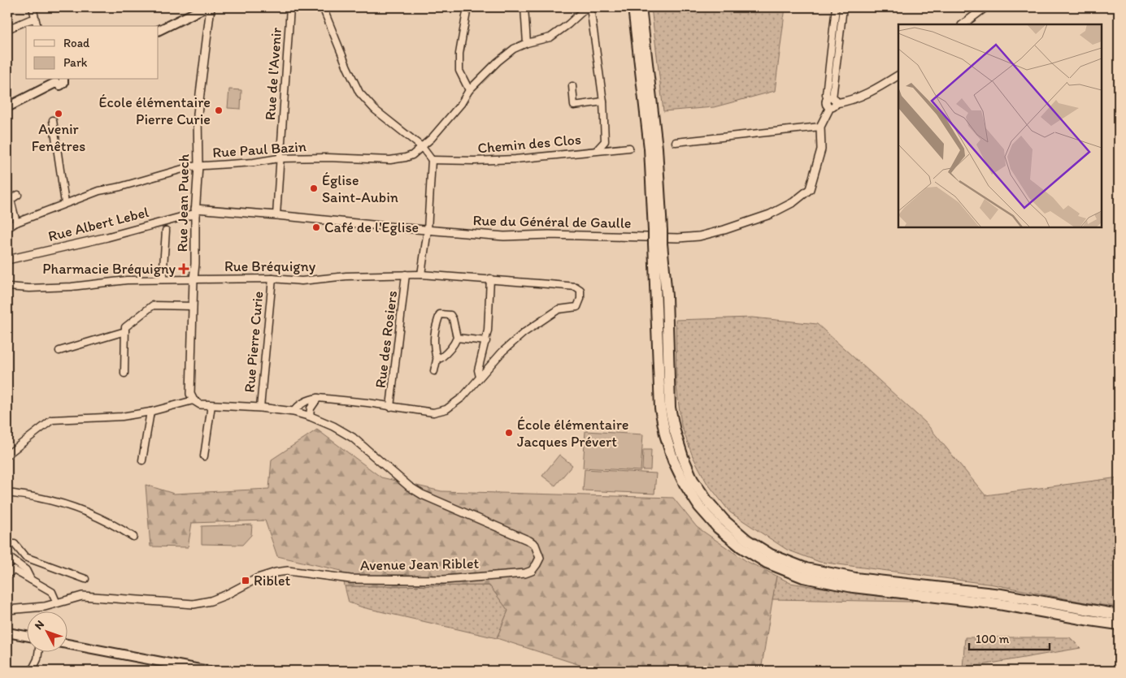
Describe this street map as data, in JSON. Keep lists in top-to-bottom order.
{
  "streets": {
    "street": [
      "Rue de l'Avenir",
      "Chemin des Clos",
      "Rue Paul Bazin",
      "Rue Jean Puech",
      "Rue du Général de Gaulle",
      "Rue Albert Lebel",
      "Rue Bréquigny",
      "Rue des Rosiers",
      "Rue Pierre Curie",
      "Avenue Jean Riblet"
    ]
  },
  "crossings": [
    ["Rue de l'Avenir", "Rue Paul Bazin"],
    ["Rue de l'Avenir", "Rue du Général de Gaulle"],
    ["Rue Paul Bazin", "Rue Jean Puech"],
    ["Rue Jean Puech", "Rue du Général de Gaulle"],
    ["Rue Jean Puech", "Rue Albert Lebel"],
    ["Rue Jean Puech", "Rue Bréquigny"],
    ["Rue Jean Puech", "Avenue Jean Riblet"],
    ["Rue du Général de Gaulle", "Rue Albert Lebel"],
    ["Rue Bréquigny", "Rue des Rosiers"],
    ["Rue Bréquigny", "Rue Pierre Curie"],
    ["Rue Pierre Curie", "Avenue Jean Riblet"]
  ],
  "places": {
    "other": [
      "École élémentaire Pierre Curie",
      "Avenir Fenêtres",
      "Église Saint-Aubin",
      "Café de l'Eglise",
      "École élémentaire Jacques Prévert"
    ],
    "health": ["Pharmacie Bréquigny"],
    "transit": ["Riblet"]
  },
  "legend": ["Road", "Park"],
  "scale_bar": "100 m",
  "north": "top left"
}
